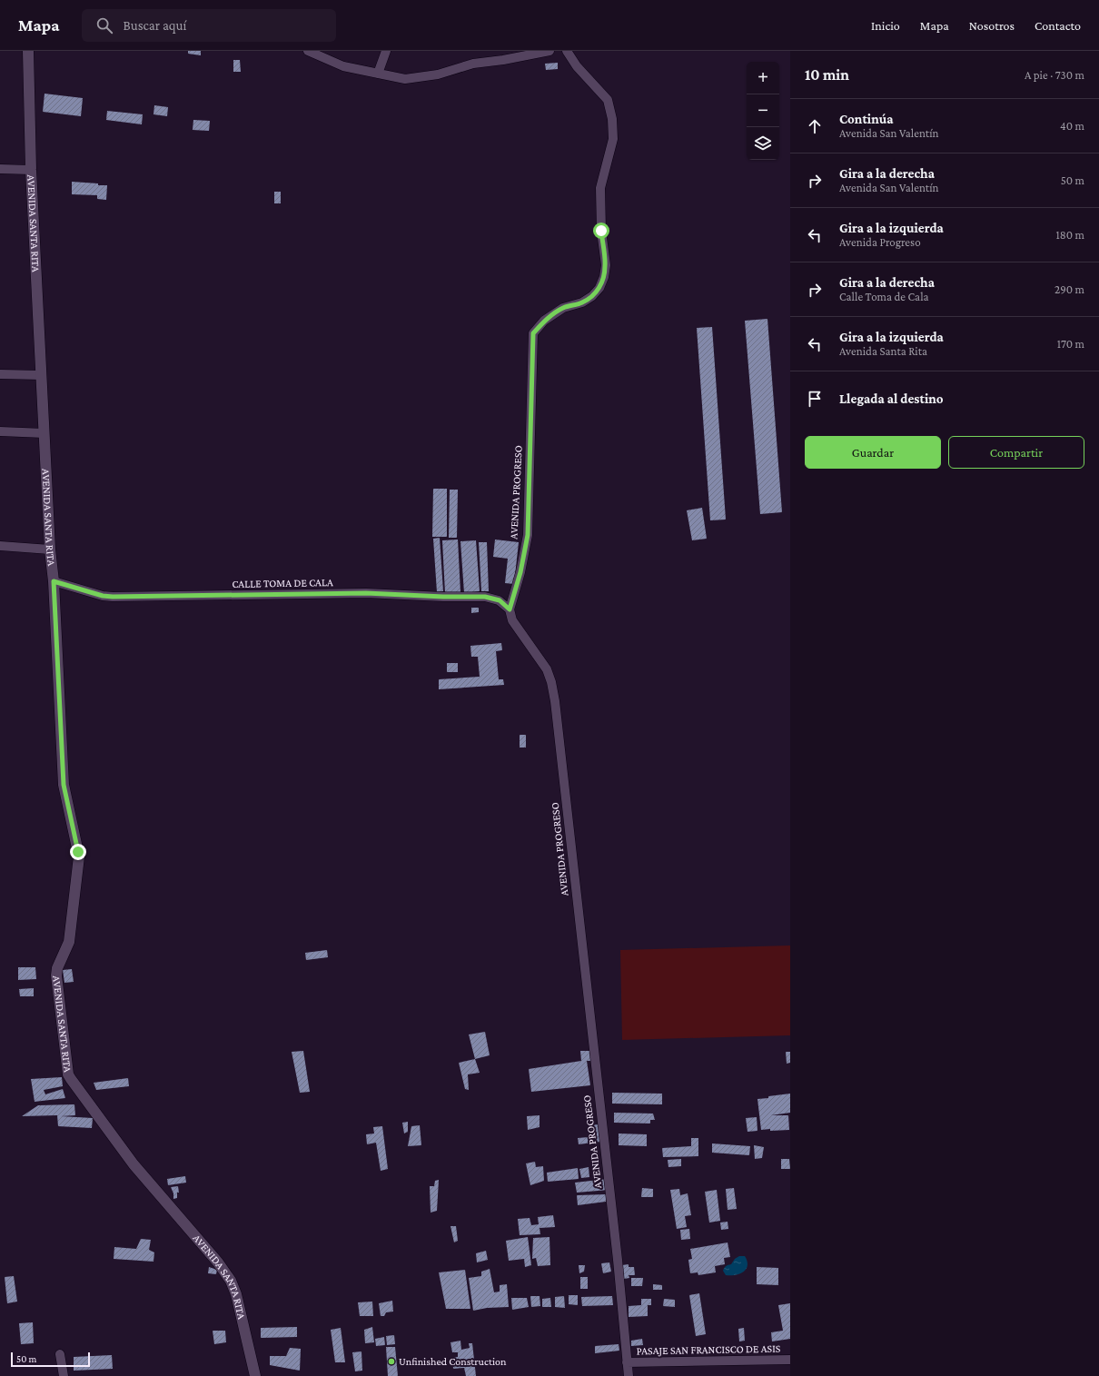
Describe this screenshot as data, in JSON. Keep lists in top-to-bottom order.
{
  "streets": {
    "street": [
      "AVENIDA SANTA RITA",
      "AVENIDA PROGRESO",
      "CALLE TOMA DE CALA",
      "PASAJE SAN FRANCISCO DE ASIS"
    ]
  },
  "crossings": [
    ["AVENIDA SANTA RITA", "CALLE TOMA DE CALA"],
    ["AVENIDA PROGRESO", "CALLE TOMA DE CALA"],
    ["AVENIDA PROGRESO", "PASAJE SAN FRANCISCO DE ASIS"]
  ],
  "places": ["Unfinished Construction"],
  "scale_bar": "50 m",
  "page": {
    "header": "Mapa",
    "search": "Buscar aquí",
    "nav": [
      "Inicio",
      "Mapa",
      "Nosotros",
      "Contacto"
    ],
    "heading": ["10 min", "A pie · 730 m"],
    "map_buttons": ["+", "−"],
    "list": [
      ["Continúa", "Avenida San Valentín", "40 m"],
      ["Gira a la derecha", "Avenida San Valentín", "50 m"],
      ["Gira a la izquierda", "Avenida Progreso", "180 m"],
      ["Gira a la derecha", "Calle Toma de Cala", "290 m"],
      ["Gira a la izquierda", "Avenida Santa Rita", "170 m"],
      "Llegada al destino"
    ],
    "buttons": ["Guardar", "Compartir"],
    "scale": "50 m"
  }
}
